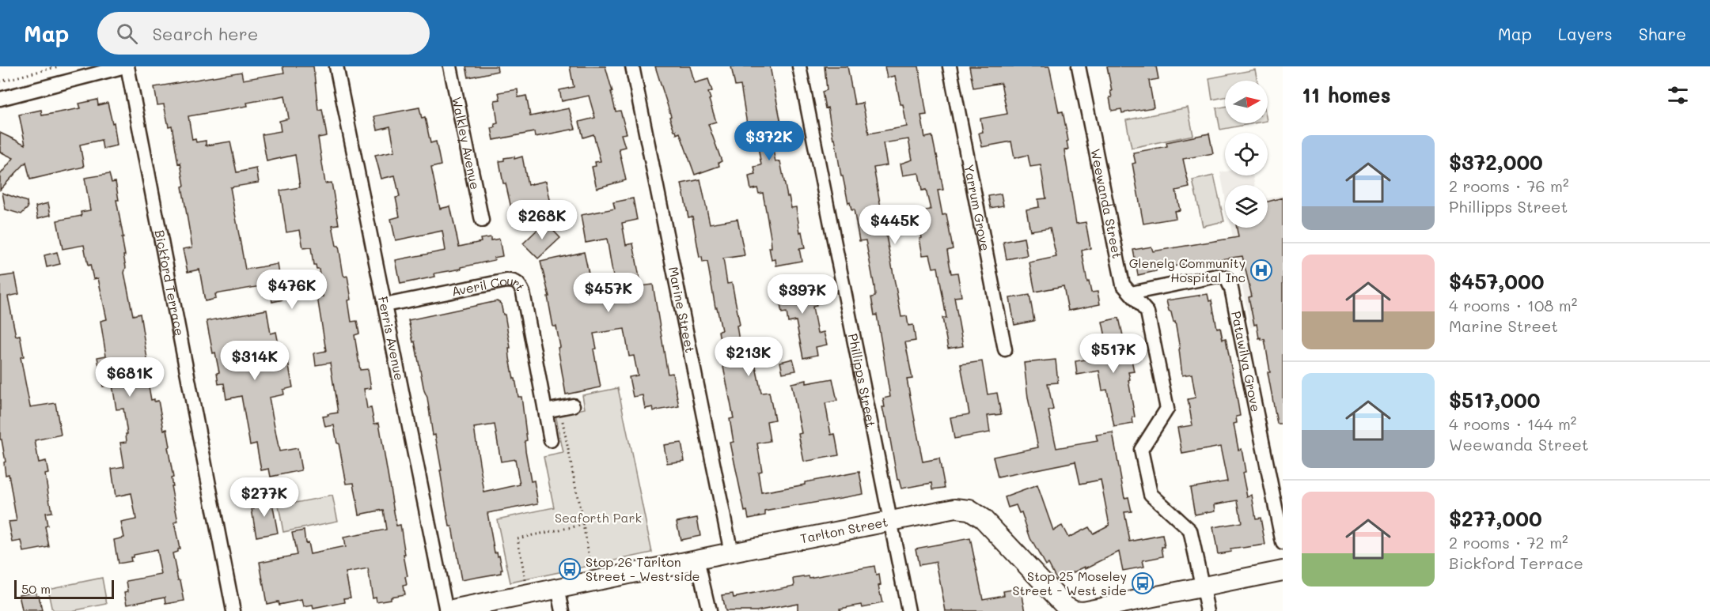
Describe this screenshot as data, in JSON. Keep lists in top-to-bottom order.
{
  "streets": {
    "street": [
      "Walkley Avenue",
      "Weewanda Street",
      "Yarrum Grove",
      "Bickford Terrace",
      "Averil Court",
      "Marine Street",
      "Ferris Avenue",
      "Patawilya Grove",
      "Phillipps Street",
      "Tarlton Street"
    ]
  },
  "crossings": [
    ["Weewanda Street", "Patawilya Grove"],
    ["Weewanda Street", "Tarlton Street"],
    ["Averil Court", "Ferris Avenue"],
    ["Marine Street", "Tarlton Street"],
    ["Ferris Avenue", "Tarlton Street"],
    ["Phillipps Street", "Tarlton Street"]
  ],
  "parks": ["Seaforth Park"],
  "places": {
    "hospital": ["Glenelg Community Hospital Inc"],
    "bus stop": ["Stop 26 Tarlton Street - West side", "Stop 25 Moseley Street - West side"]
  },
  "scale_bar": "50 m",
  "north": "right",
  "page": {
    "header": "Map",
    "search": "Search here",
    "nav": ["Map", "Layers", "Share"],
    "heading": "11 homes",
    "price": [
      "$372K",
      "$268K",
      "$445K",
      "$476K",
      "$457K",
      "$397K",
      "$517K",
      "$213K",
      "$314K",
      "$681K",
      "$277K"
    ],
    "list": [
      {
        "name": "$372,000",
        "note": "2 rooms · 76 m² · Phillipps Street"
      },
      {
        "name": "$457,000",
        "note": "4 rooms · 108 m² · Marine Street"
      },
      {
        "name": "$517,000",
        "note": "4 rooms · 144 m² · Weewanda Street"
      },
      {
        "name": "$277,000",
        "note": "2 rooms · 72 m² · Bickford Terrace"
      }
    ],
    "scale": "50 m"
  }
}
